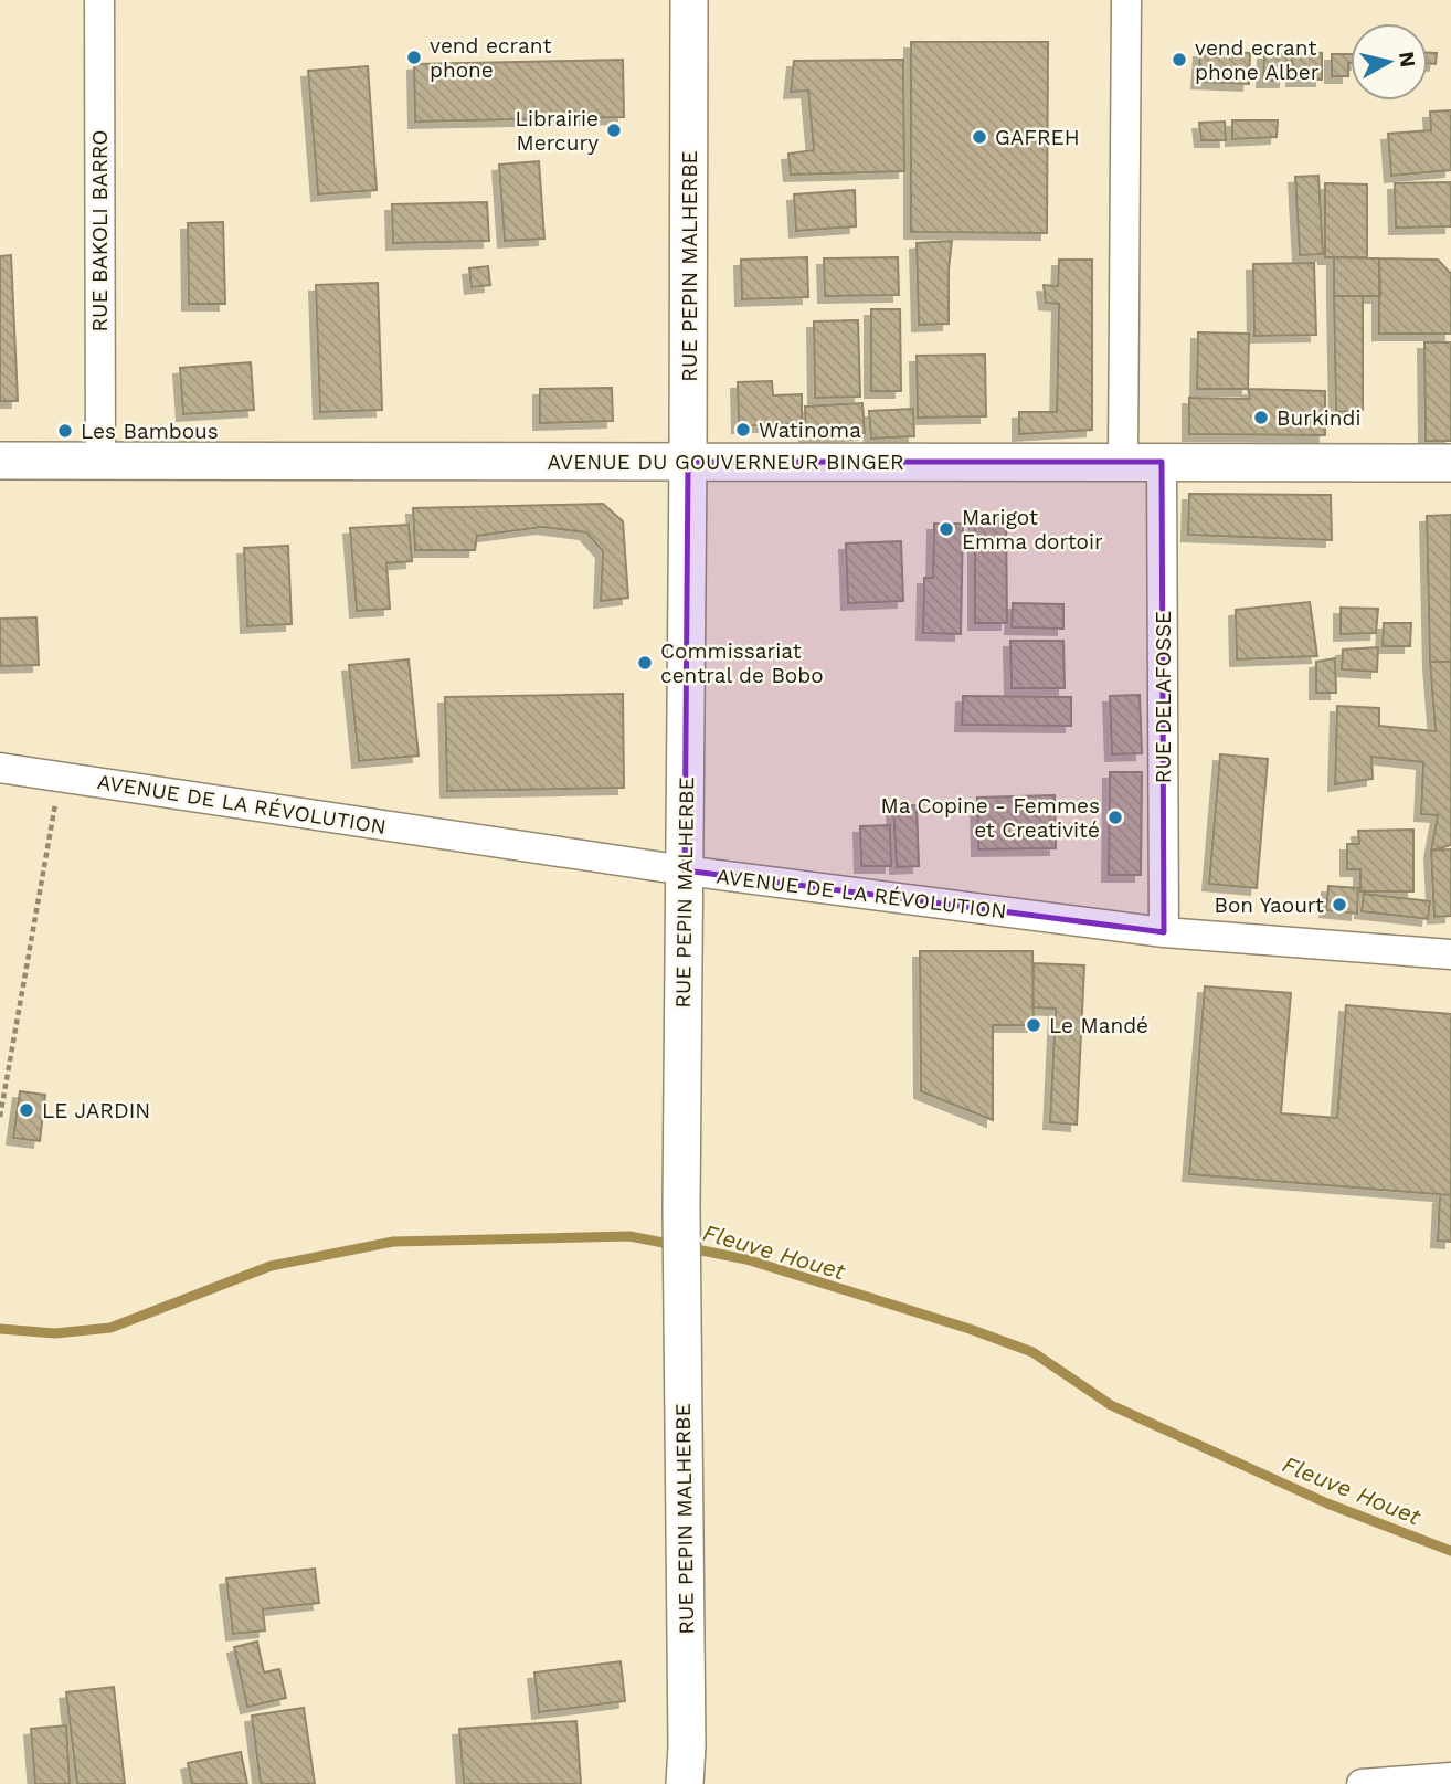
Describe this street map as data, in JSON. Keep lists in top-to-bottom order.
{
  "streets": {
    "street": [
      "RUE BAKOLI BARRO",
      "RUE PEPIN MALHERBE",
      "AVENUE DU GOUVERNEUR BINGER",
      "RUE DELAFOSSE",
      "AVENUE DE LA RÉVOLUTION"
    ]
  },
  "crossings": [
    ["RUE BAKOLI BARRO", "AVENUE DU GOUVERNEUR BINGER"],
    ["RUE PEPIN MALHERBE", "AVENUE DU GOUVERNEUR BINGER"],
    ["RUE PEPIN MALHERBE", "AVENUE DE LA RÉVOLUTION"],
    ["AVENUE DU GOUVERNEUR BINGER", "RUE DELAFOSSE"],
    ["RUE DELAFOSSE", "AVENUE DE LA RÉVOLUTION"]
  ],
  "water": ["Fleuve Houet"],
  "places": [
    "vend ecrant phone",
    "vend ecrant phone Alber",
    "Librairie Mercury",
    "GAFREH",
    "Burkindi",
    "Watinoma",
    "Les Bambous",
    "Marigot Emma dortoir",
    "Commissariat central de Bobo",
    "Ma Copine - Femmes et Creativité",
    "Bon Yaourt",
    "Le Mandé",
    "LE JARDIN"
  ],
  "north": "right"
}
